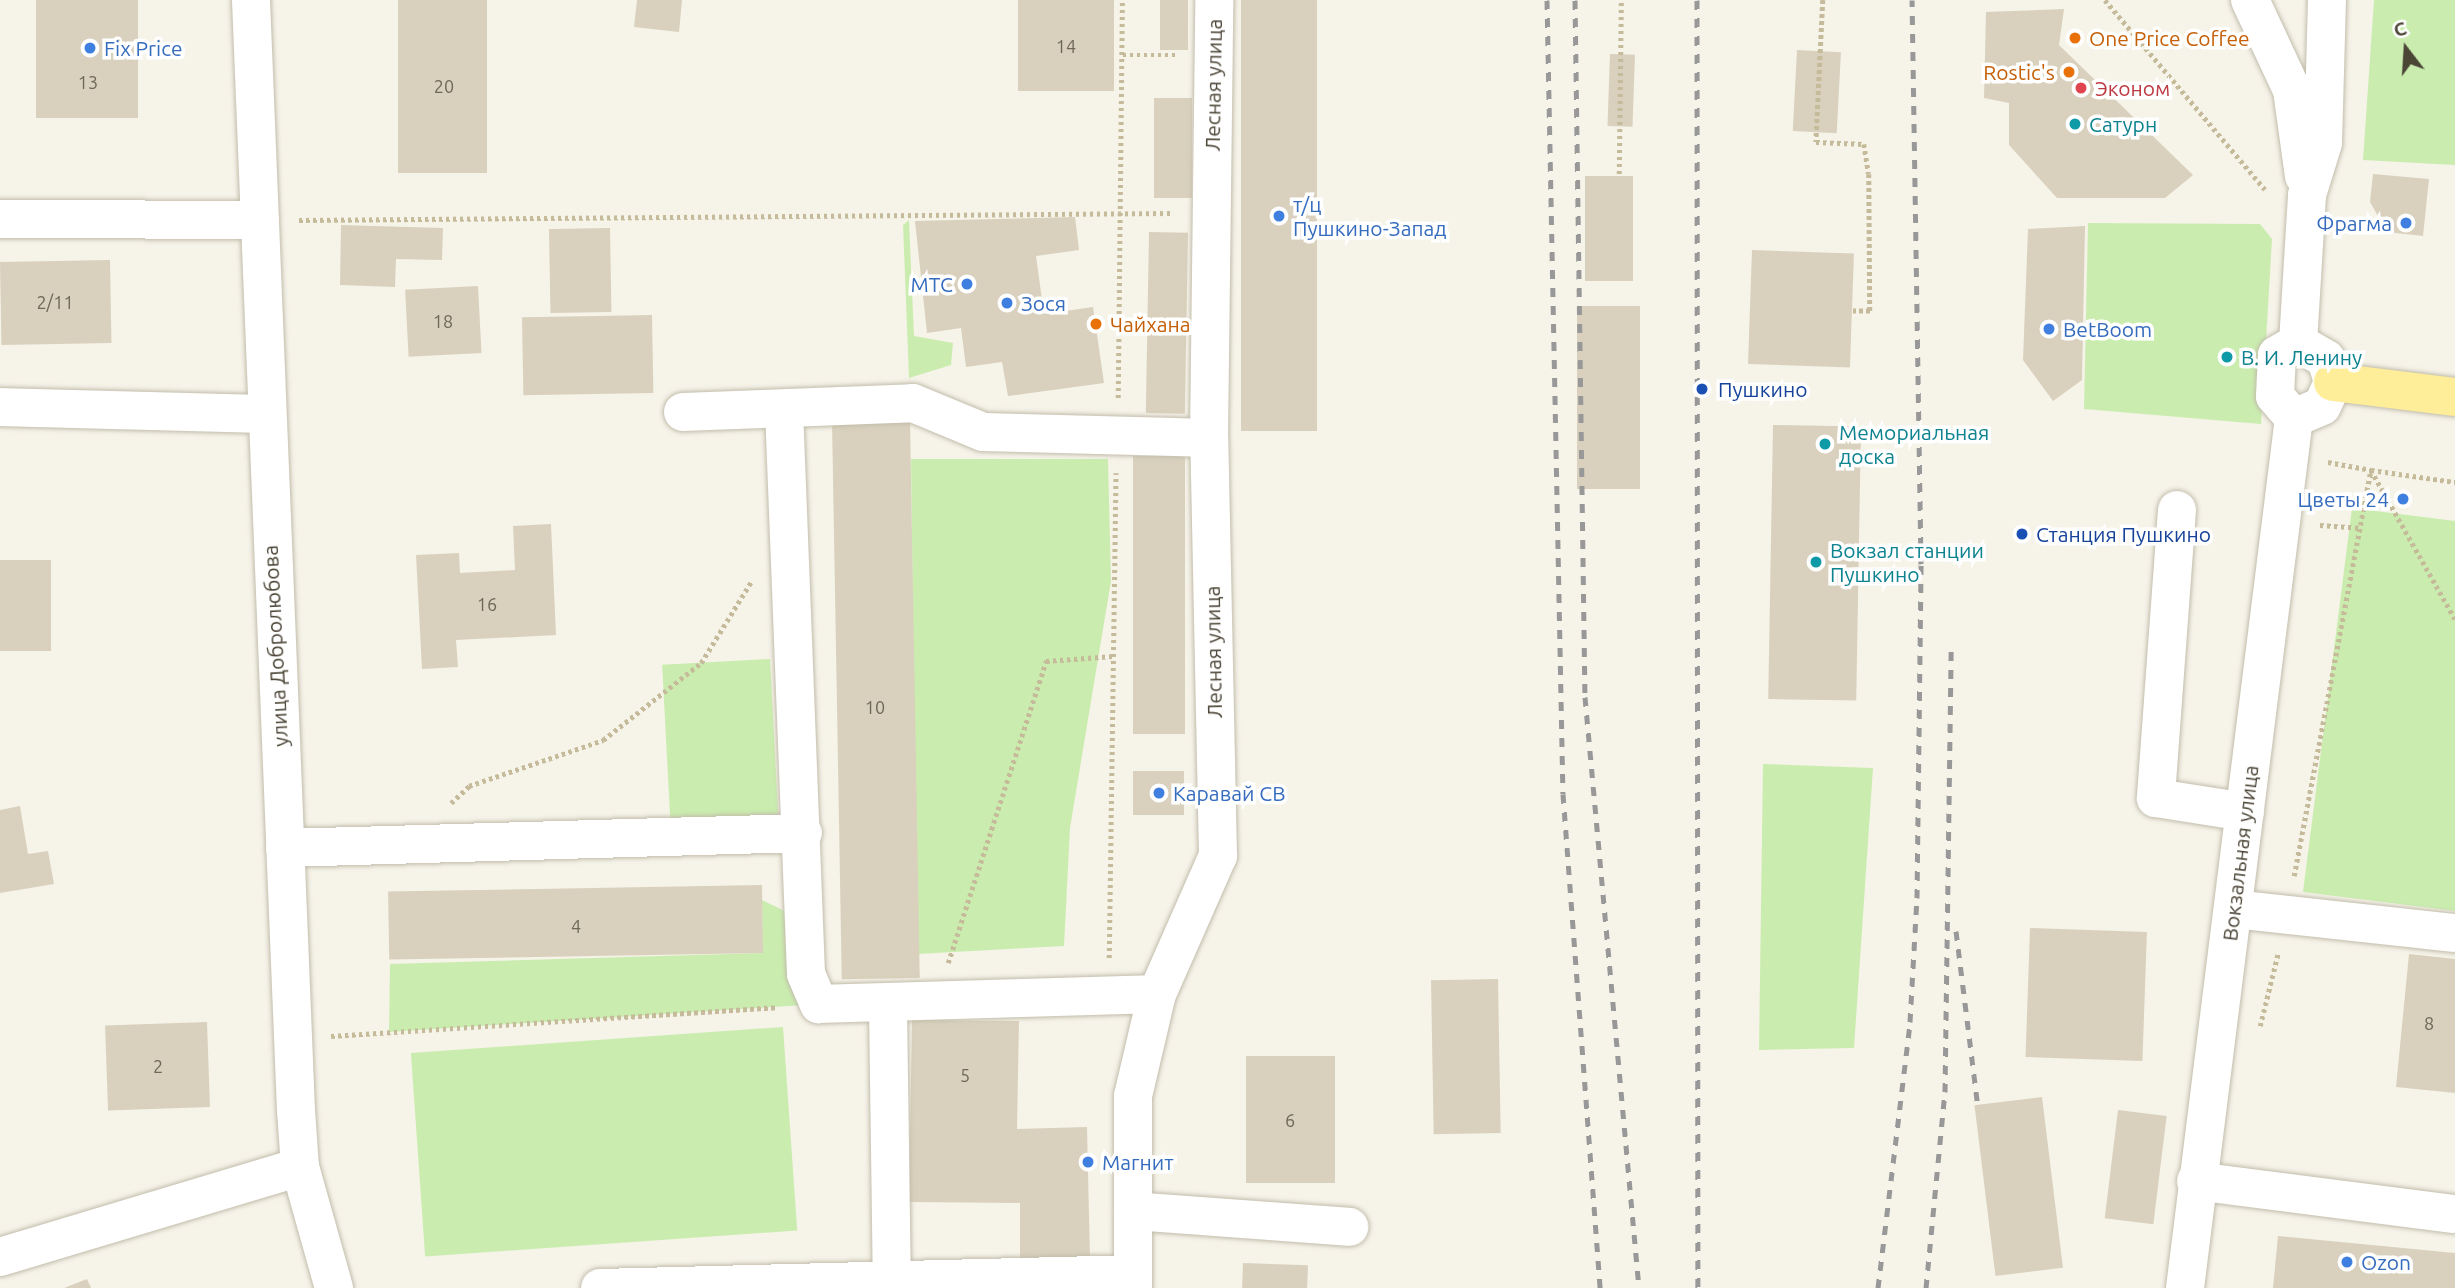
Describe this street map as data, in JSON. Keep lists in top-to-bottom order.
{
  "streets": {
    "street": ["Лесная улица", "улица Добролюбова", "Вокзальная улица"]
  },
  "places": [
    "One Price Coffee",
    "Fix Price",
    "Rostic's",
    "Эконом",
    "Сатурн",
    "т/ц Пушкино-Запад",
    "Фрагма",
    "МТС",
    "Зося",
    "Чайхана",
    "BetBoom",
    "В. И. Ленину",
    "Пушкино",
    "Мемориальная доска",
    "Цветы 24",
    "Станция Пушкино",
    "Вокзал станции Пушкино",
    "Каравай СВ",
    "Магнит",
    "Ozon"
  ],
  "house_numbers": [
    "14",
    "13",
    "20",
    "2/11",
    "18",
    "16",
    "10",
    "4",
    "8",
    "2",
    "5",
    "6"
  ],
  "north": "top"
}
